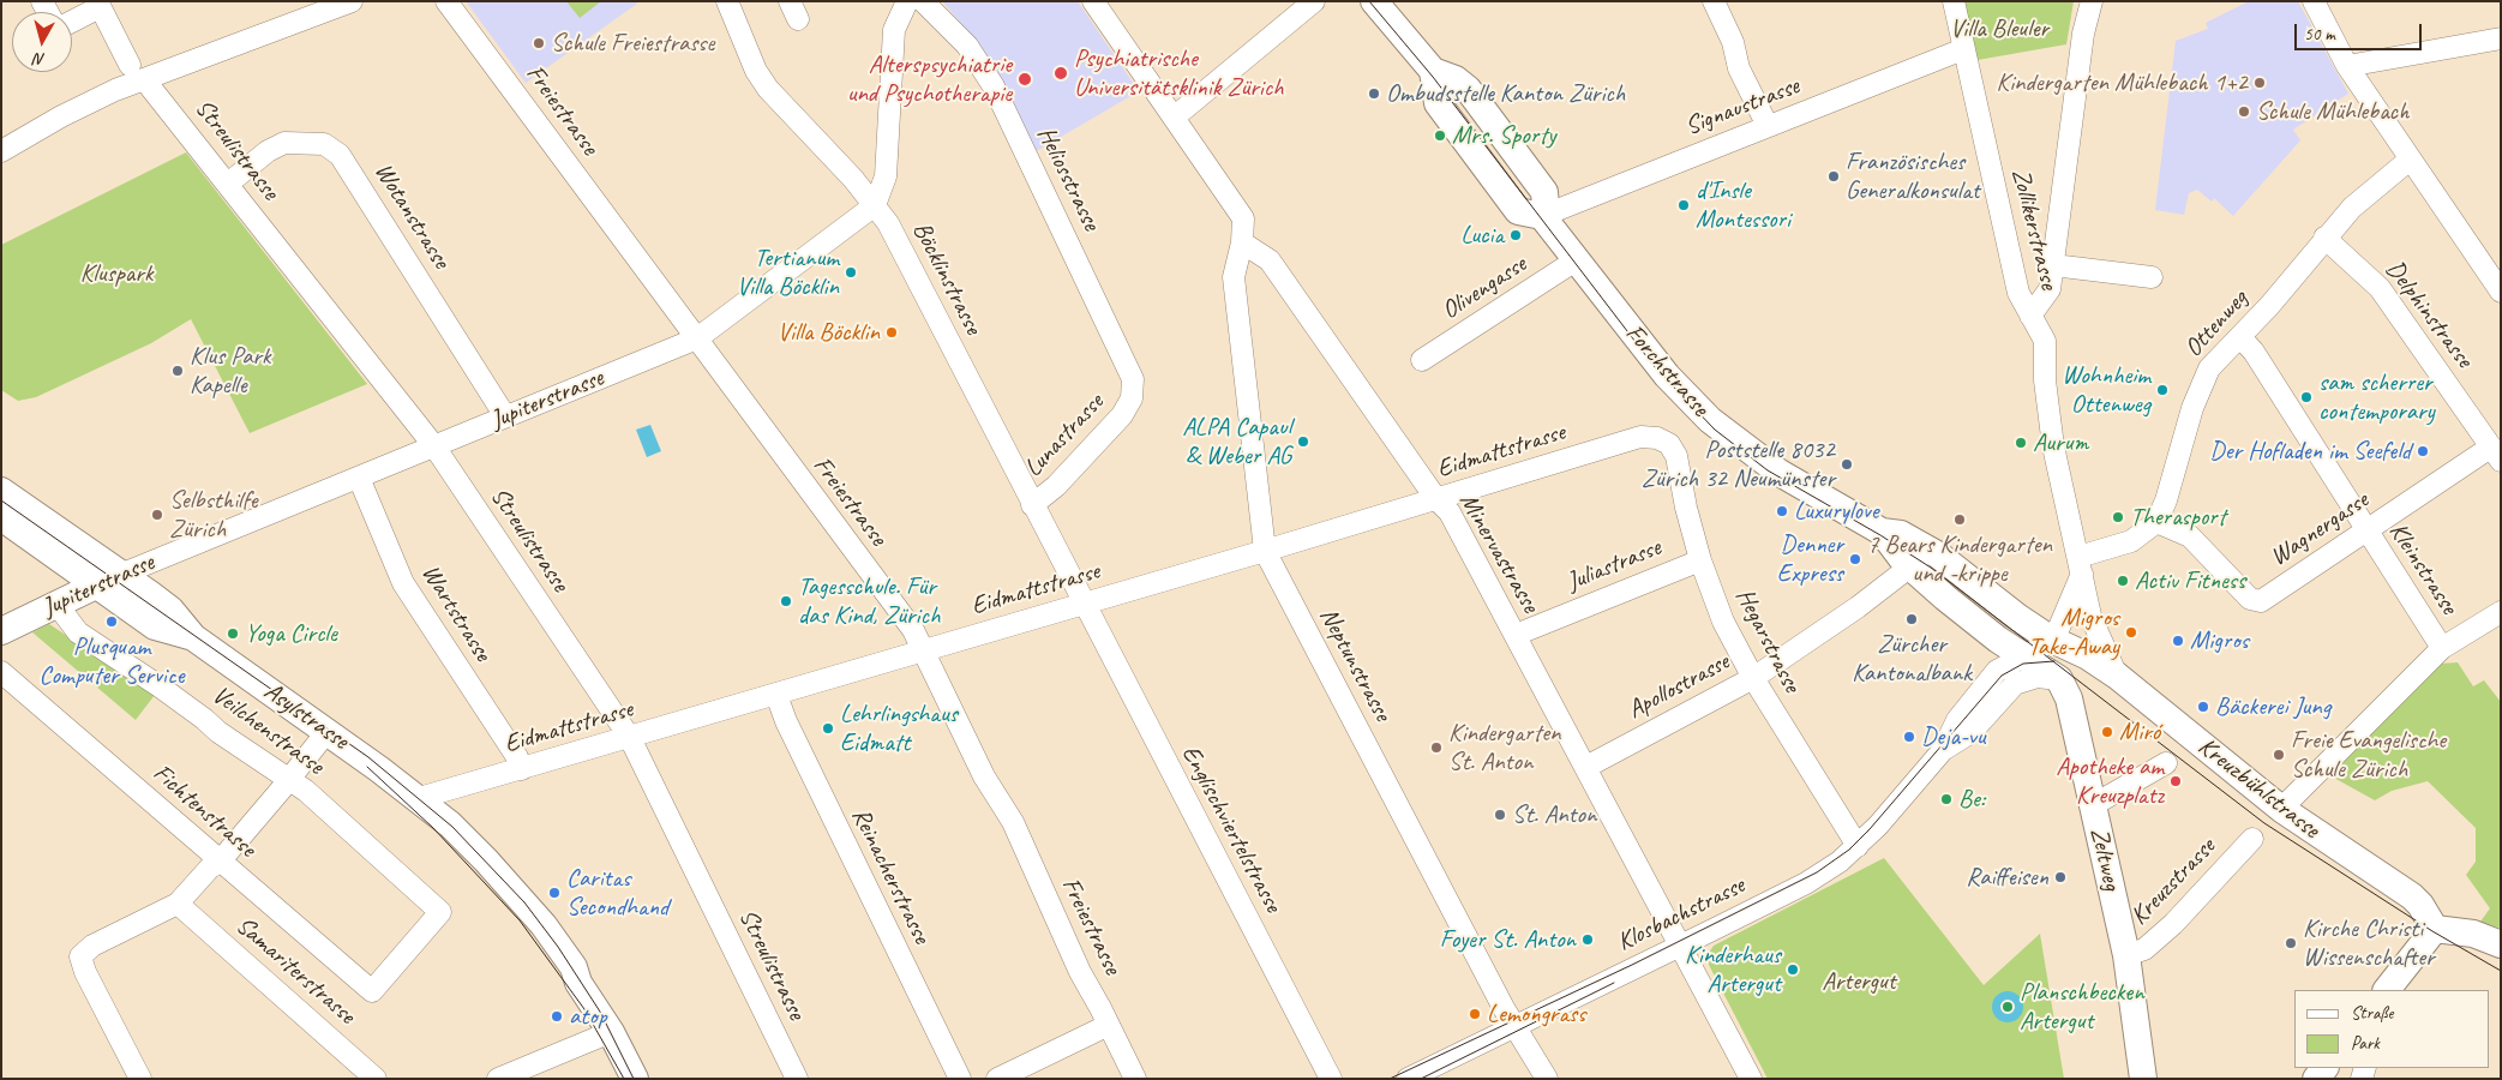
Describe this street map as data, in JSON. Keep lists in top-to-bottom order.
{
  "streets": {
    "main road": [
      "Forchstrasse",
      "Jupiterstrasse",
      "Asylstrasse",
      "Kreuzbühlstrasse",
      "Zeltweg"
    ],
    "street": [
      "Signaustrasse",
      "Freiestrasse",
      "Streulistrasse",
      "Heliosstrasse",
      "Wotanstrasse",
      "Zollikerstrasse",
      "Böcklinstrasse",
      "Olivengasse",
      "Delphinstrasse",
      "Ottenweg",
      "Lunastrasse",
      "Eidmattstrasse",
      "Wagnergasse",
      "Minervastrasse",
      "Juliastrasse",
      "Kleinstrasse",
      "Wartstrasse",
      "Hegarstrasse",
      "Neptunstrasse",
      "Apollostrasse",
      "Veilchenstrasse",
      "Fichtenstrasse",
      "Englischviertelstrasse",
      "Reinacherstrasse",
      "Kreuzstrasse",
      "Klosbachstrasse",
      "Samariterstrasse"
    ]
  },
  "crossings": [
    ["Signaustrasse", "Zollikerstrasse"],
    ["Signaustrasse", "Forchstrasse"],
    ["Freiestrasse", "Jupiterstrasse"],
    ["Freiestrasse", "Eidmattstrasse"],
    ["Streulistrasse", "Wotanstrasse"],
    ["Streulistrasse", "Jupiterstrasse"],
    ["Streulistrasse", "Eidmattstrasse"],
    ["Heliosstrasse", "Lunastrasse"],
    ["Wotanstrasse", "Jupiterstrasse"],
    ["Zollikerstrasse", "Kreuzbühlstrasse"],
    ["Böcklinstrasse", "Jupiterstrasse"],
    ["Böcklinstrasse", "Lunastrasse"],
    ["Böcklinstrasse", "Eidmattstrasse"],
    ["Böcklinstrasse", "Englischviertelstrasse"],
    ["Olivengasse", "Forchstrasse"],
    ["Delphinstrasse", "Ottenweg"],
    ["Delphinstrasse", "Wagnergasse"],
    ["Ottenweg", "Wagnergasse"],
    ["Ottenweg", "Kleinstrasse"],
    ["Forchstrasse", "Apollostrasse"],
    ["Forchstrasse", "Kreuzbühlstrasse"],
    ["Forchstrasse", "Zeltweg"],
    ["Forchstrasse", "Klosbachstrasse"],
    ["Jupiterstrasse", "Wartstrasse"],
    ["Jupiterstrasse", "Asylstrasse"],
    ["Jupiterstrasse", "Veilchenstrasse"],
    ["Eidmattstrasse", "Minervastrasse"],
    ["Eidmattstrasse", "Wartstrasse"],
    ["Eidmattstrasse", "Hegarstrasse"],
    ["Eidmattstrasse", "Neptunstrasse"],
    ["Eidmattstrasse", "Asylstrasse"],
    ["Eidmattstrasse", "Englischviertelstrasse"],
    ["Eidmattstrasse", "Reinacherstrasse"],
    ["Wagnergasse", "Kleinstrasse"],
    ["Minervastrasse", "Juliastrasse"],
    ["Minervastrasse", "Neptunstrasse"],
    ["Minervastrasse", "Apollostrasse"],
    ["Minervastrasse", "Klosbachstrasse"],
    ["Juliastrasse", "Hegarstrasse"],
    ["Hegarstrasse", "Apollostrasse"],
    ["Hegarstrasse", "Klosbachstrasse"],
    ["Neptunstrasse", "Klosbachstrasse"],
    ["Veilchenstrasse", "Fichtenstrasse"],
    ["Kreuzbühlstrasse", "Klosbachstrasse"],
    ["Zeltweg", "Kreuzstrasse"],
    ["Zeltweg", "Klosbachstrasse"]
  ],
  "parks": ["Villa Bleuler", "Kluspark", "Artergut"],
  "places": [
    "Schule Freiestrasse",
    "Psychiatrische Universitätsklinik Zürich",
    "Alterspsychiatrie und Psychotherapie",
    "Kindergarten Mühlebach 1+2",
    "Ombudsstelle Kanton Zürich",
    "Schule Mühlebach",
    "Mrs. Sporty",
    "Französisches Generalkonsulat",
    "d'Insle Montessori",
    "Lucia",
    "Tertianum Villa Böcklin",
    "Villa Böcklin",
    "Klus Park Kapelle",
    "Wohnheim Ottenweg",
    "sam scherrer contemporary",
    "ALPA Capaul & Weber AG",
    "Aurum",
    "Der Hofladen im Seefeld",
    "Poststelle 8032 Zürich 32 Neumünster",
    "Luxurylove",
    "Selbsthilfe Zürich",
    "Therasport",
    "7 Bears Kindergarten und -krippe",
    "Denner Express",
    "Activ Fitness",
    "Tagesschule. Für das Kind, Zürich",
    "Zürcher Kantonalbank",
    "Plusquam Computer Service",
    "Migros Take-Away",
    "Yoga Circle",
    "Migros",
    "Bäckerei Jung",
    "Lehrlingshaus Eidmatt",
    "Miró",
    "Deja-vu",
    "Kindergarten St. Anton",
    "Freie Evangelische Schule Zürich",
    "Apotheke am Kreuzplatz",
    "Be:",
    "St. Anton",
    "Raiffeisen",
    "Caritas Secondhand",
    "Foyer St. Anton",
    "Kirche Christi Wissenschafter",
    "Kinderhaus Artergut",
    "Planschbecken Artergut",
    "Lemongrass",
    "atop"
  ],
  "legend": ["Straße", "Park"],
  "scale_bar": "50 m",
  "north": "bottom"
}
